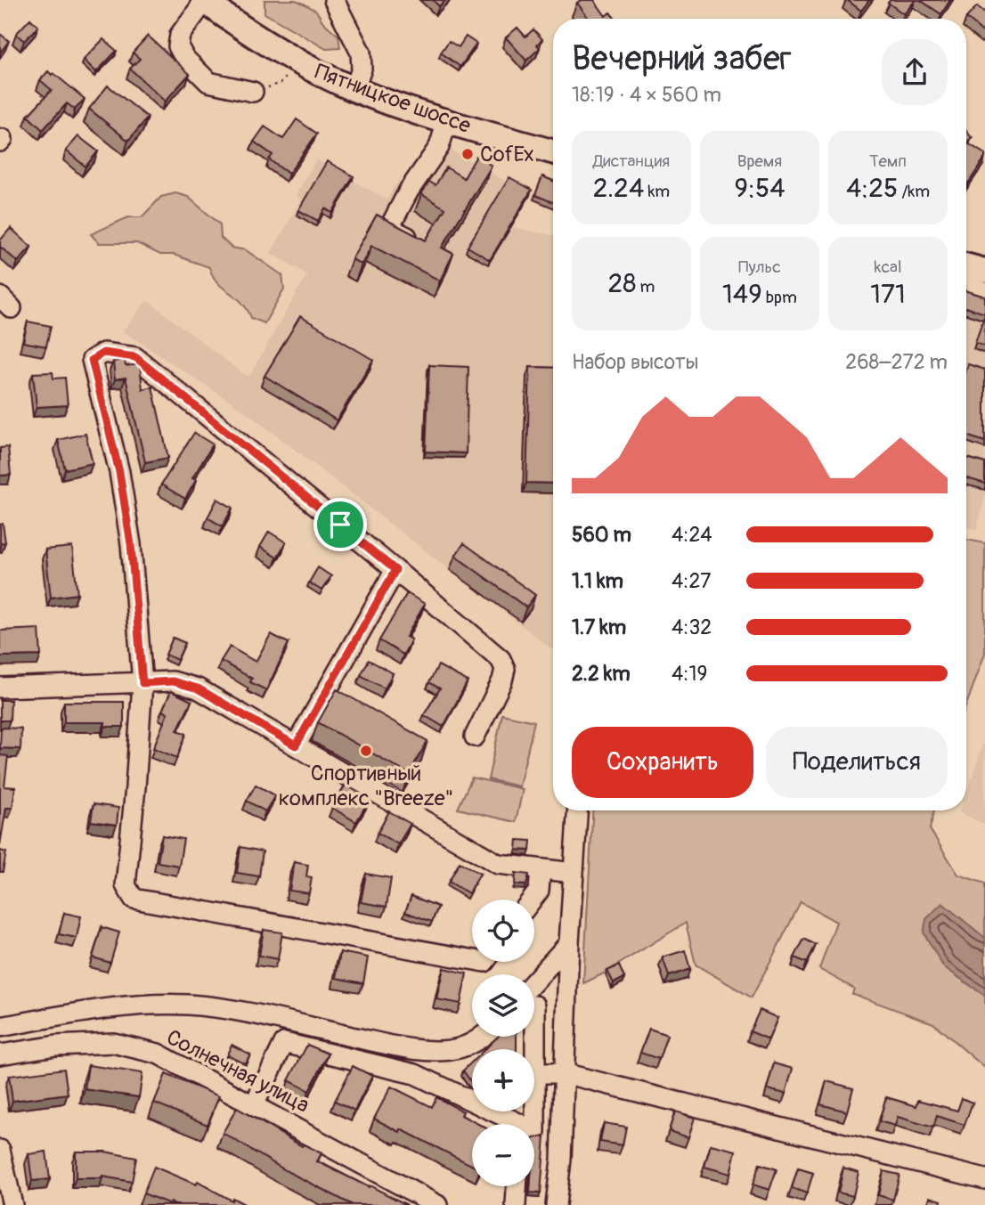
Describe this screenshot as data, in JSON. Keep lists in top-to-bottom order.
{
  "streets": {
    "main road": ["Пятницкое шоссе"],
    "street": ["Солнечная улица"]
  },
  "places": ["CofEx", "Спортивный комплекс \"Breeze\""],
  "page": {
    "heading": ["Вечерний забег", "18:19 · 4 × 560 m"],
    "stats": [
      ["Дистанция", "2.24 km"],
      ["Время", "9:54"],
      ["Темп", "4:25 /km"],
      ["28 m"],
      ["Пульс", "149 bpm"],
      ["kcal", "171"]
    ],
    "chart": ["Набор высоты", "268–272 m"],
    "list": [
      {
        "name": "560 m",
        "note": "4:24"
      },
      {
        "name": "1.1 km",
        "note": "4:27"
      },
      {
        "name": "1.7 km",
        "note": "4:32"
      },
      {
        "name": "2.2 km",
        "note": "4:19"
      }
    ],
    "buttons": ["Сохранить", "Поделиться"],
    "map_buttons": ["+", "−"]
  }
}
